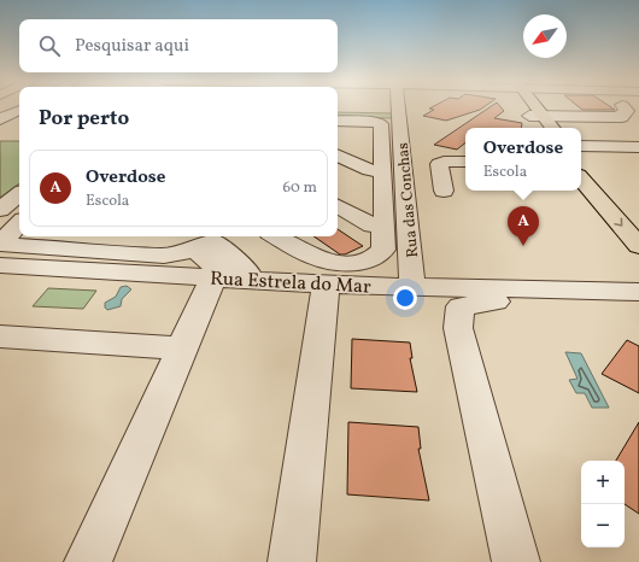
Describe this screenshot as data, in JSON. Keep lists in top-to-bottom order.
{
  "streets": {
    "street": ["Rua das Conchas", "Rua Estrela do Mar"]
  },
  "crossings": [
    ["Rua das Conchas", "Rua Estrela do Mar"]
  ],
  "north": "bottom left",
  "page": {
    "search": "Pesquisar aqui",
    "heading": "Por perto",
    "popup": ["Overdose", "Escola"],
    "list": [
      {
        "mark": "A",
        "name": "Overdose",
        "note": "Escola",
        "value": "60 m"
      }
    ],
    "pins": "A",
    "map_buttons": ["+", "−"]
  }
}
